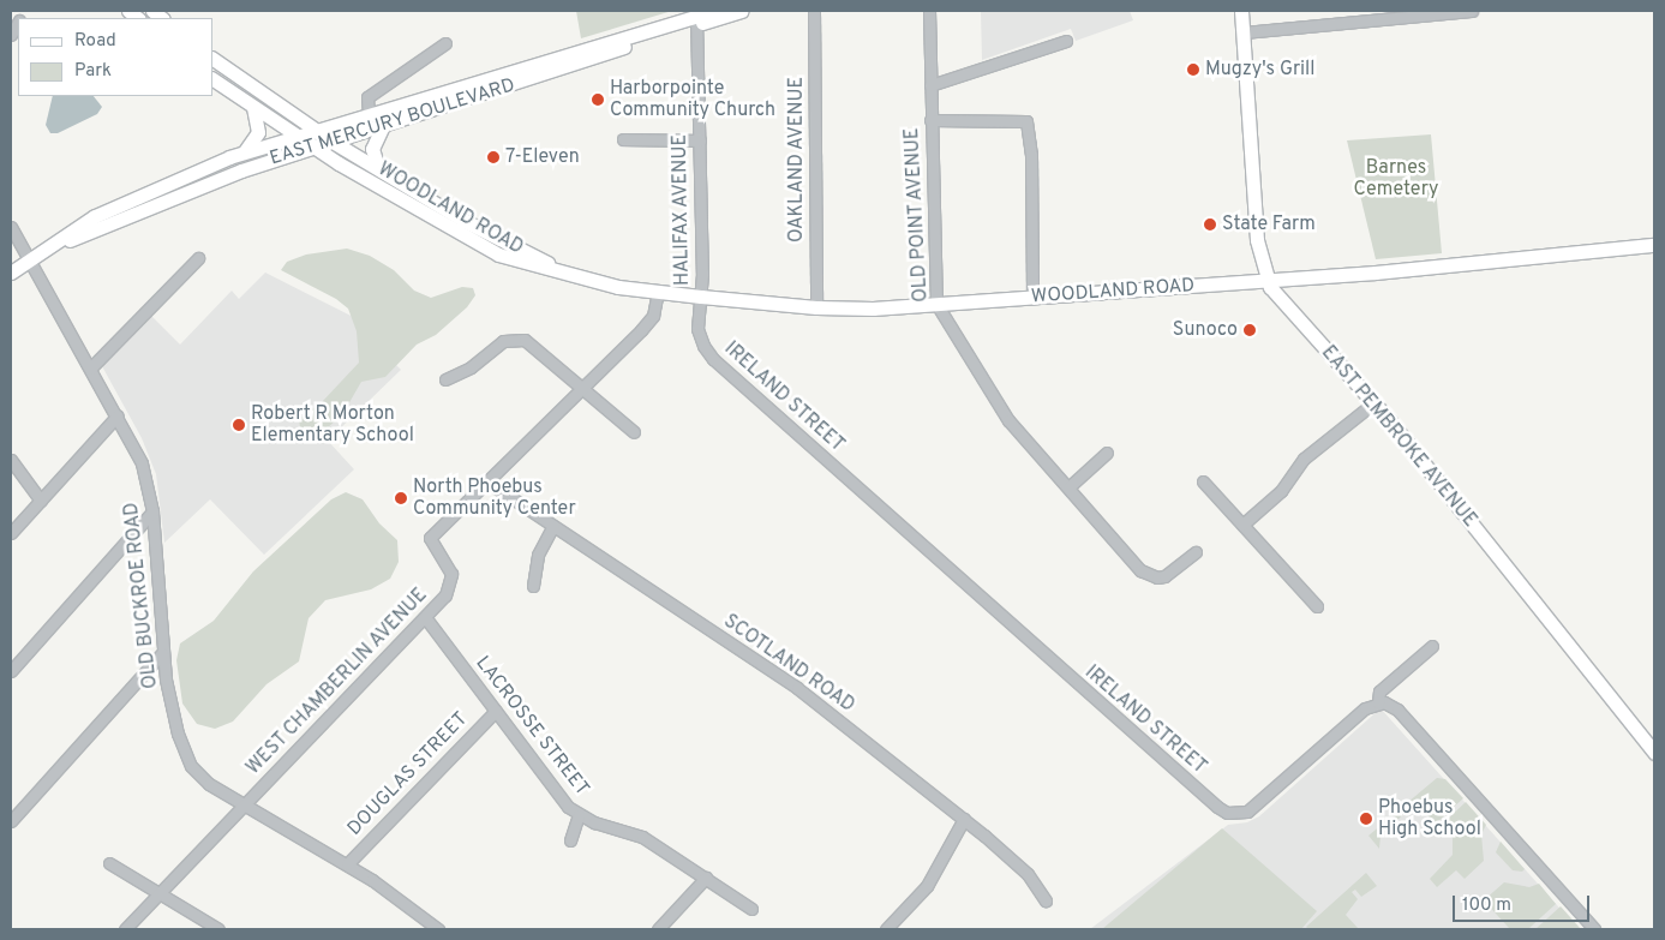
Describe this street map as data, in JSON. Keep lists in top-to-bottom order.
{
  "streets": {
    "main road": ["EAST MERCURY BOULEVARD", "WOODLAND ROAD", "EAST PEMBROKE AVENUE"],
    "street": [
      "OAKLAND AVENUE",
      "HALIFAX AVENUE",
      "OLD POINT AVENUE",
      "IRELAND STREET",
      "OLD BUCKROE ROAD",
      "SCOTLAND ROAD",
      "WEST CHAMBERLIN AVENUE",
      "LACROSSE STREET",
      "DOUGLAS STREET"
    ]
  },
  "crossings": [
    ["EAST MERCURY BOULEVARD", "WOODLAND ROAD"],
    ["EAST MERCURY BOULEVARD", "HALIFAX AVENUE"],
    ["EAST MERCURY BOULEVARD", "OLD BUCKROE ROAD"],
    ["OAKLAND AVENUE", "WOODLAND ROAD"],
    ["WOODLAND ROAD", "HALIFAX AVENUE"],
    ["WOODLAND ROAD", "OLD POINT AVENUE"],
    ["WOODLAND ROAD", "IRELAND STREET"],
    ["WOODLAND ROAD", "EAST PEMBROKE AVENUE"],
    ["WOODLAND ROAD", "WEST CHAMBERLIN AVENUE"],
    ["HALIFAX AVENUE", "IRELAND STREET"],
    ["OLD BUCKROE ROAD", "WEST CHAMBERLIN AVENUE"],
    ["OLD BUCKROE ROAD", "DOUGLAS STREET"],
    ["SCOTLAND ROAD", "WEST CHAMBERLIN AVENUE"],
    ["WEST CHAMBERLIN AVENUE", "LACROSSE STREET"],
    ["LACROSSE STREET", "DOUGLAS STREET"]
  ],
  "parks": ["Barnes Cemetery"],
  "places": [
    "Mugzy's Grill",
    "Harborpointe Community Church",
    "7-Eleven",
    "State Farm",
    "Sunoco",
    "Robert R Morton Elementary School",
    "North Phoebus Community Center",
    "Phoebus High School"
  ],
  "legend": ["Road", "Park"],
  "scale_bar": "100 m"
}
